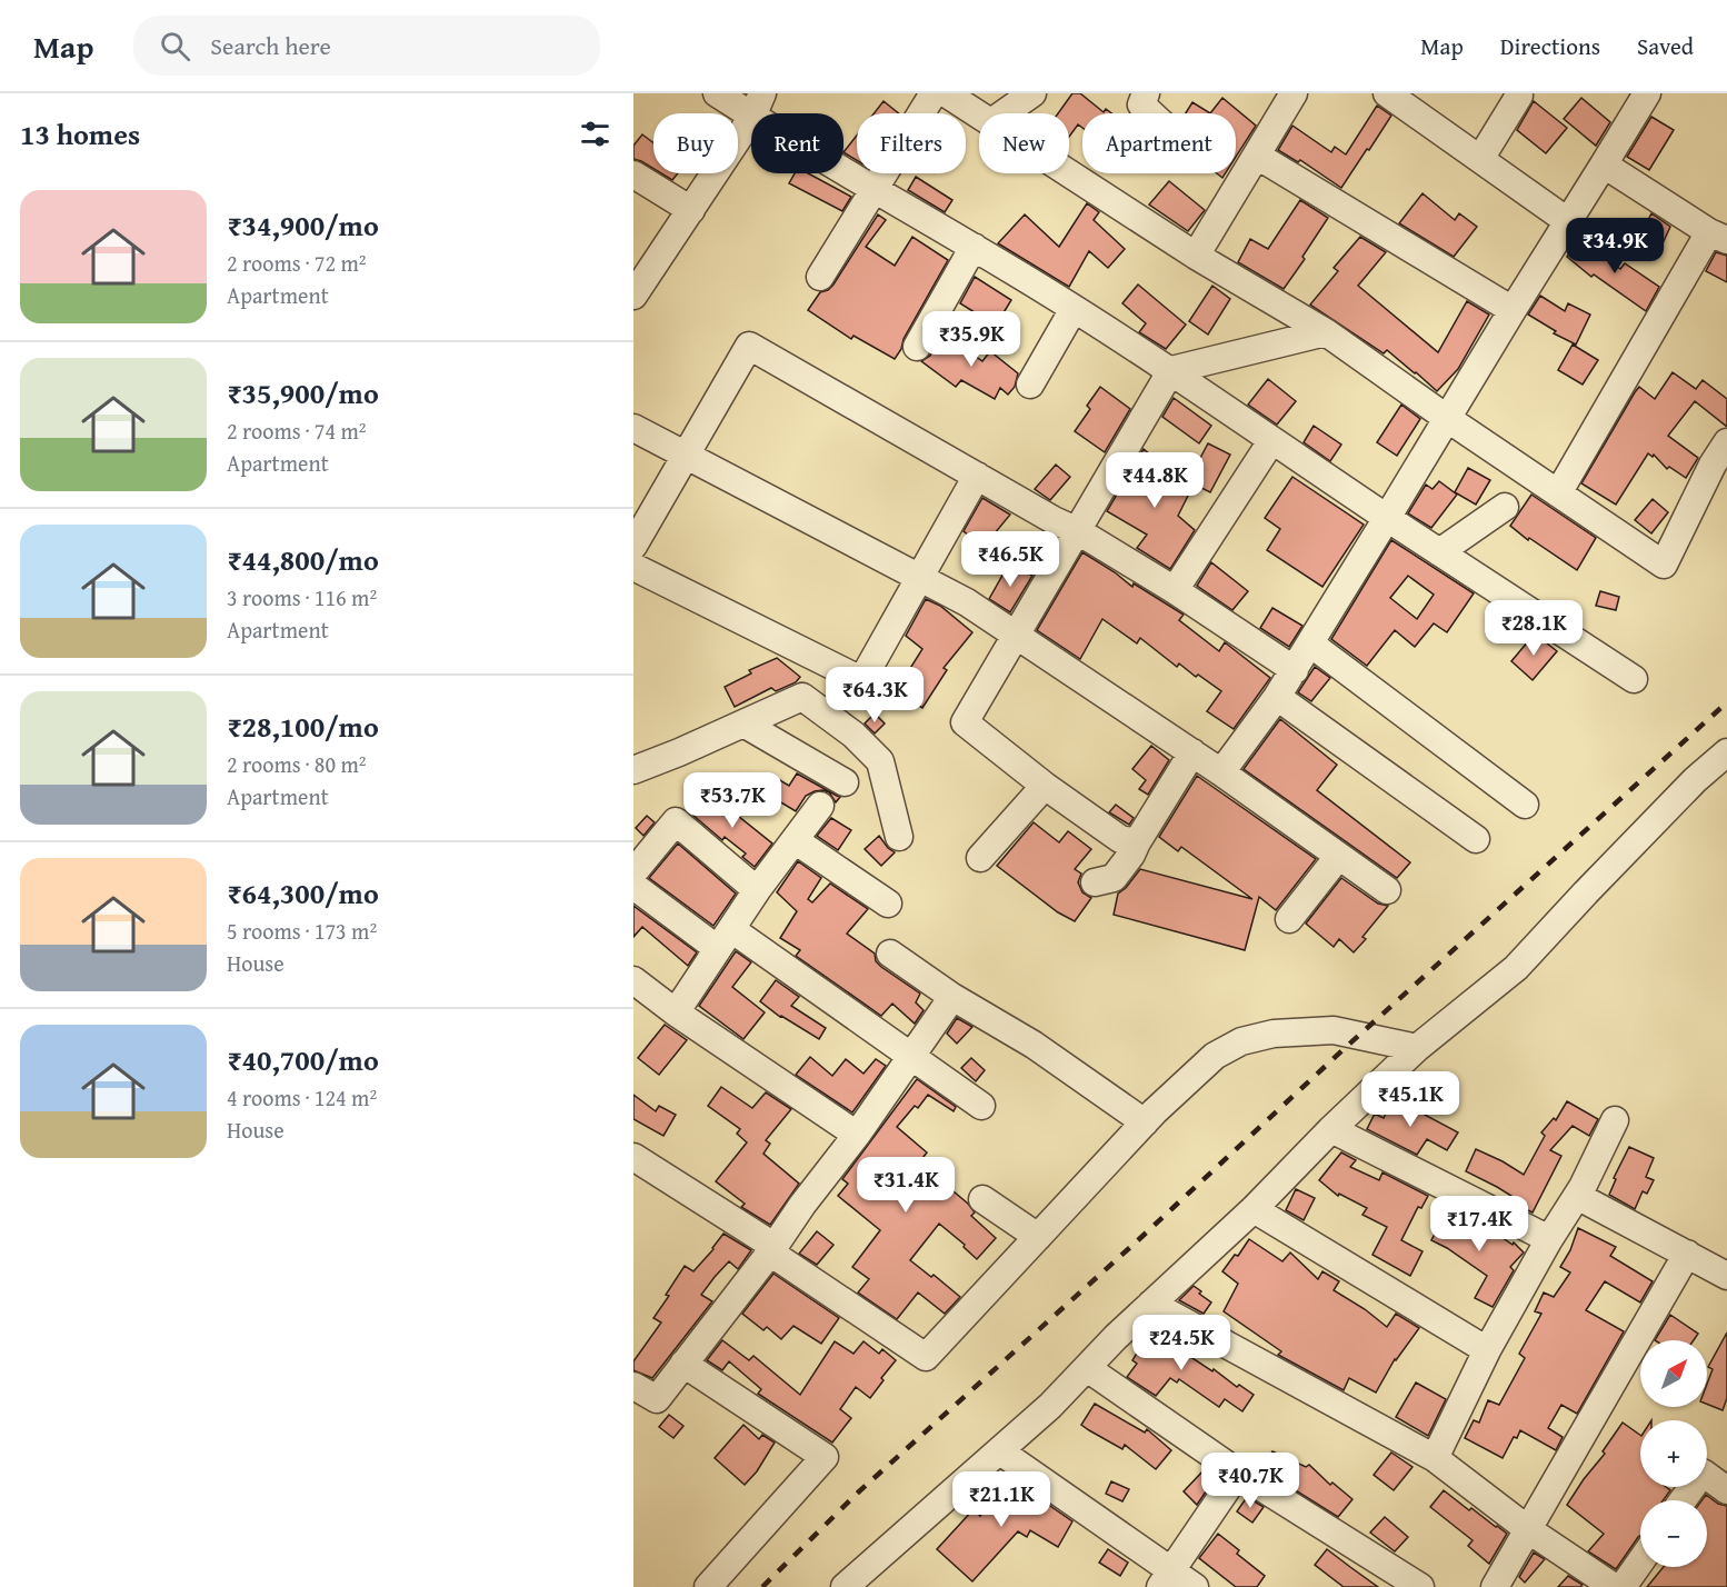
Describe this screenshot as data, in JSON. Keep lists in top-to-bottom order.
{
  "north": "top right",
  "page": {
    "header": "Map",
    "search": "Search here",
    "nav": ["Map", "Directions", "Saved"],
    "heading": "13 homes",
    "chip": [
      "Buy",
      "Rent",
      "Filters",
      "New",
      "Apartment"
    ],
    "list": [
      {
        "name": "₹34,900/mo",
        "note": "2 rooms · 72 m² · Apartment"
      },
      {
        "name": "₹35,900/mo",
        "note": "2 rooms · 74 m² · Apartment"
      },
      {
        "name": "₹44,800/mo",
        "note": "3 rooms · 116 m² · Apartment"
      },
      {
        "name": "₹28,100/mo",
        "note": "2 rooms · 80 m² · Apartment"
      },
      {
        "name": "₹64,300/mo",
        "note": "5 rooms · 173 m² · House"
      },
      {
        "name": "₹40,700/mo",
        "note": "4 rooms · 124 m² · House"
      }
    ],
    "price": [
      "₹34.9K",
      "₹35.9K",
      "₹44.8K",
      "₹46.5K",
      "₹28.1K",
      "₹64.3K",
      "₹53.7K",
      "₹45.1K",
      "₹31.4K",
      "₹17.4K",
      "₹24.5K",
      "₹40.7K",
      "₹21.1K"
    ],
    "map_buttons": ["+", "−"]
  }
}
